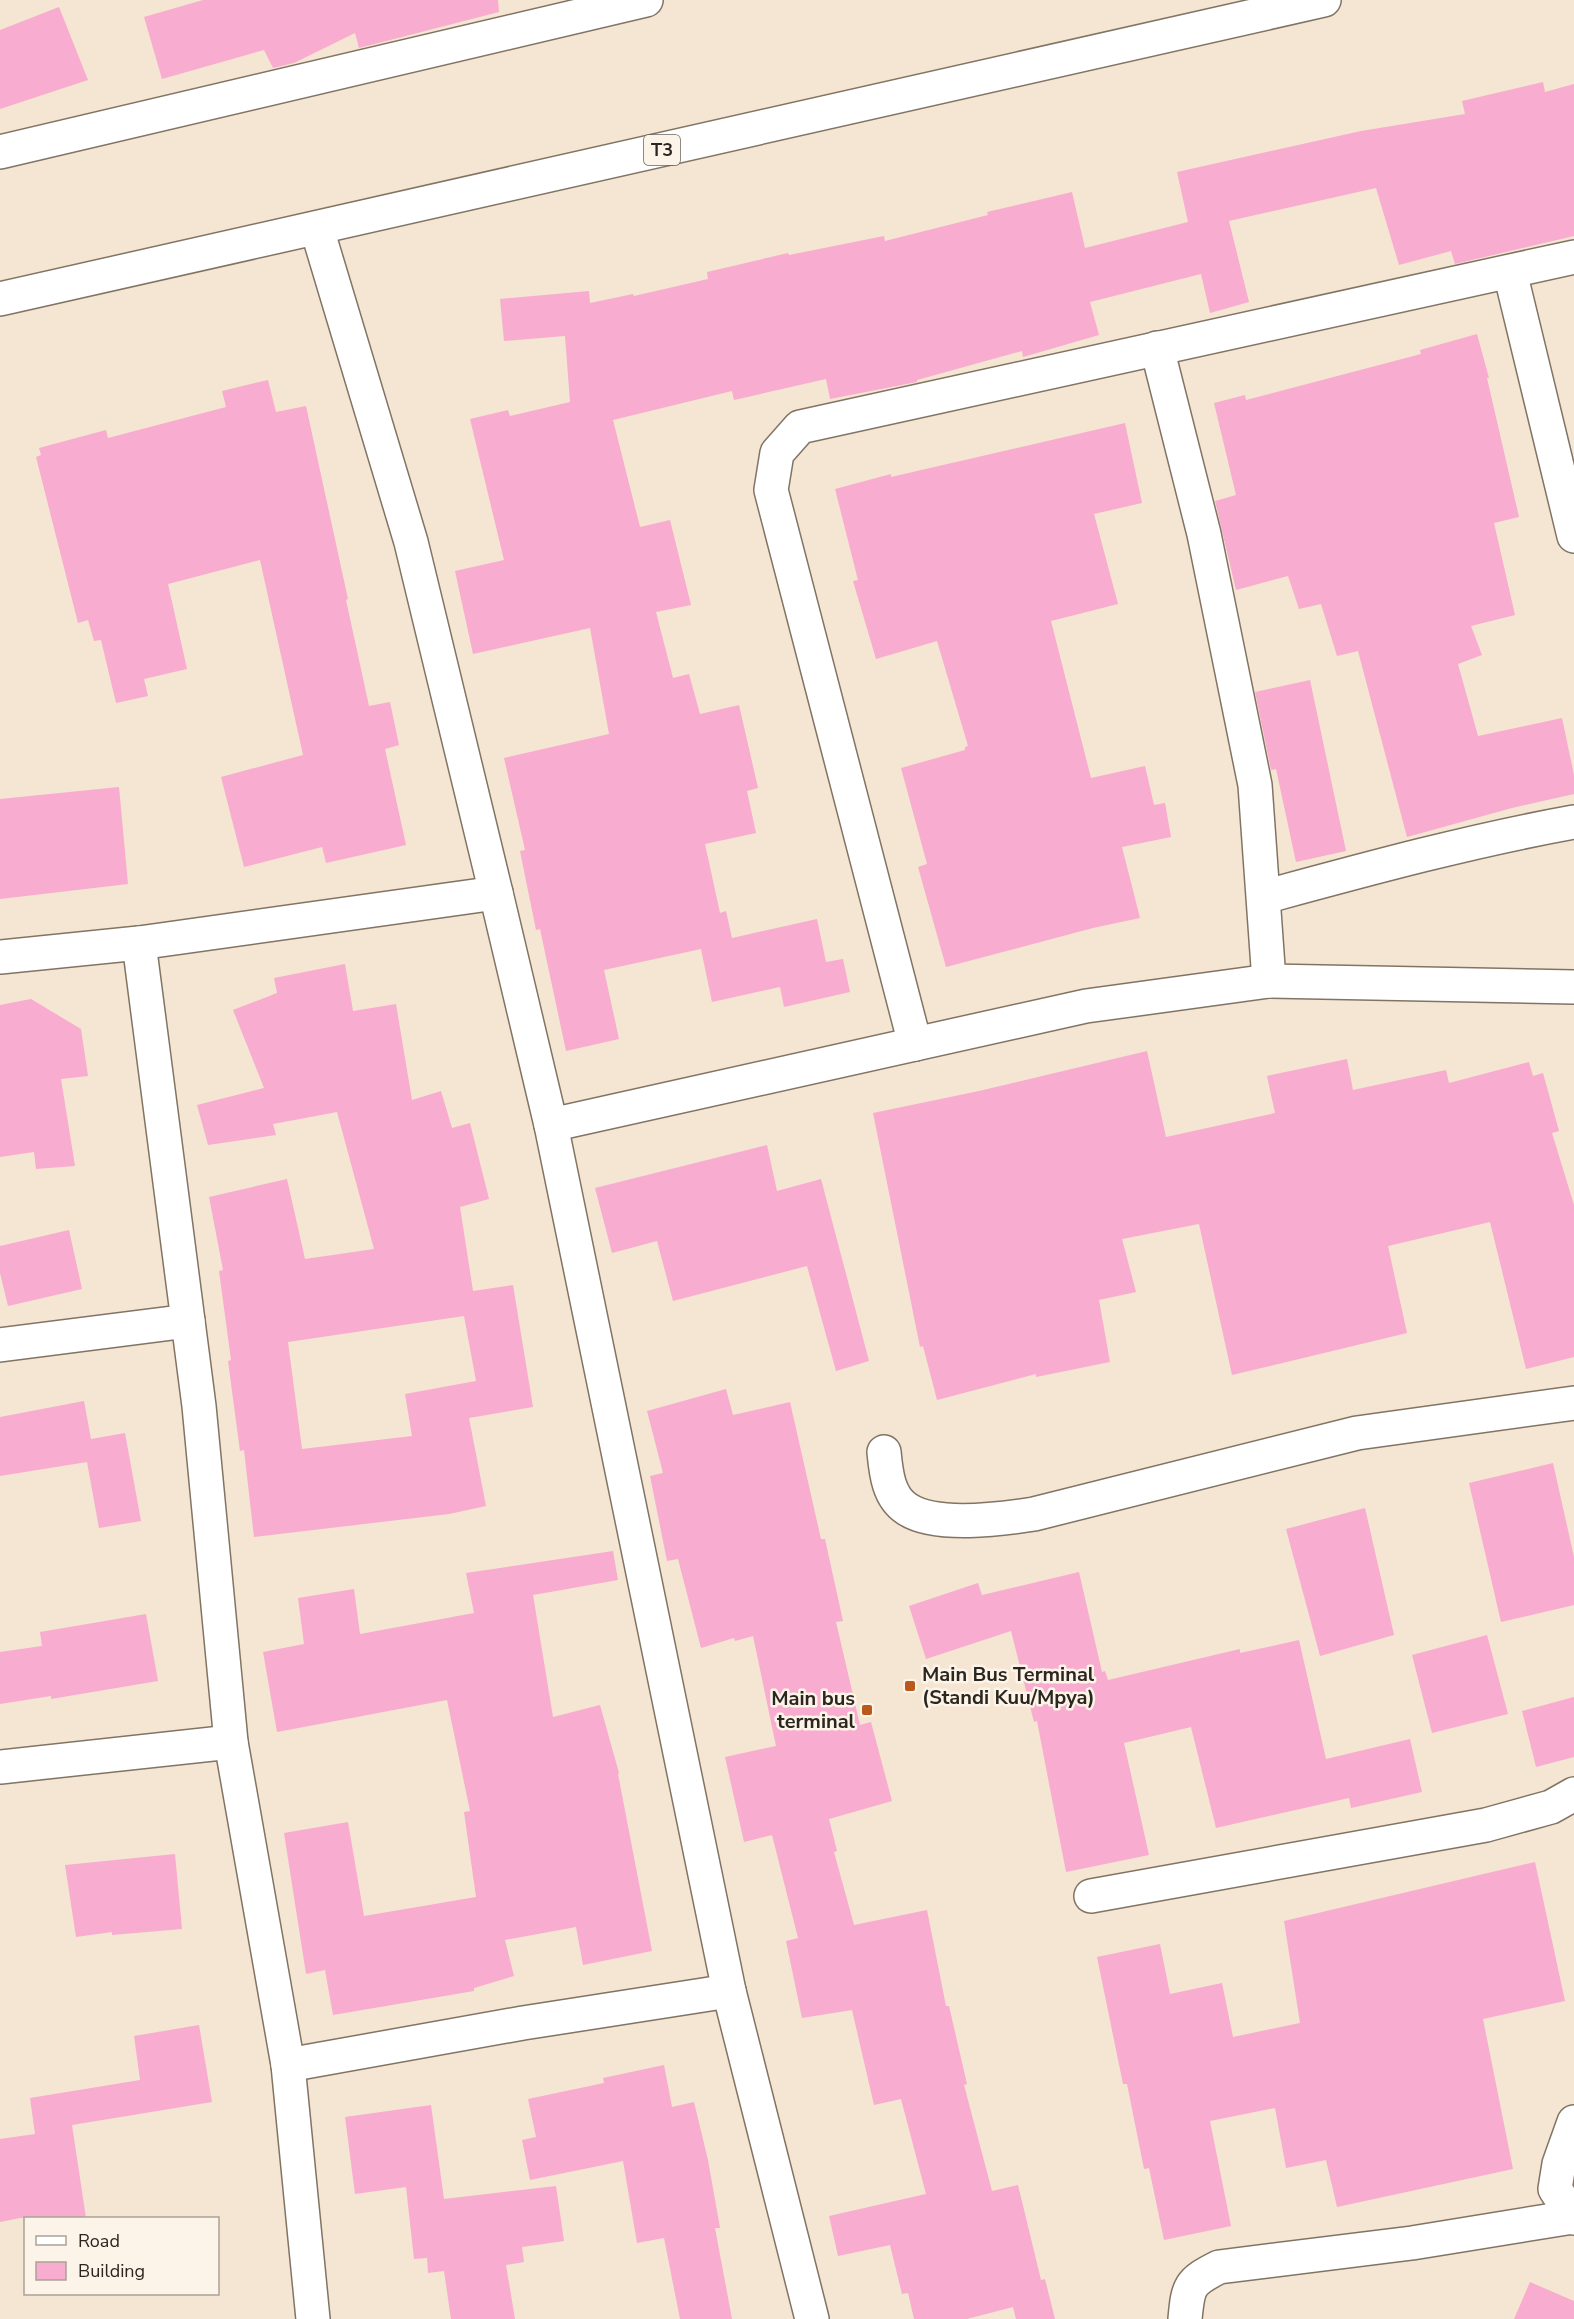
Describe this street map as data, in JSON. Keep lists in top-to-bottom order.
{
  "streets": {
    "main road": ["T3"]
  },
  "places": {
    "transit": ["Main Bus Terminal (Standi Kuu/Mpya)", "Main bus terminal"]
  },
  "legend": ["Road", "Building"]
}
